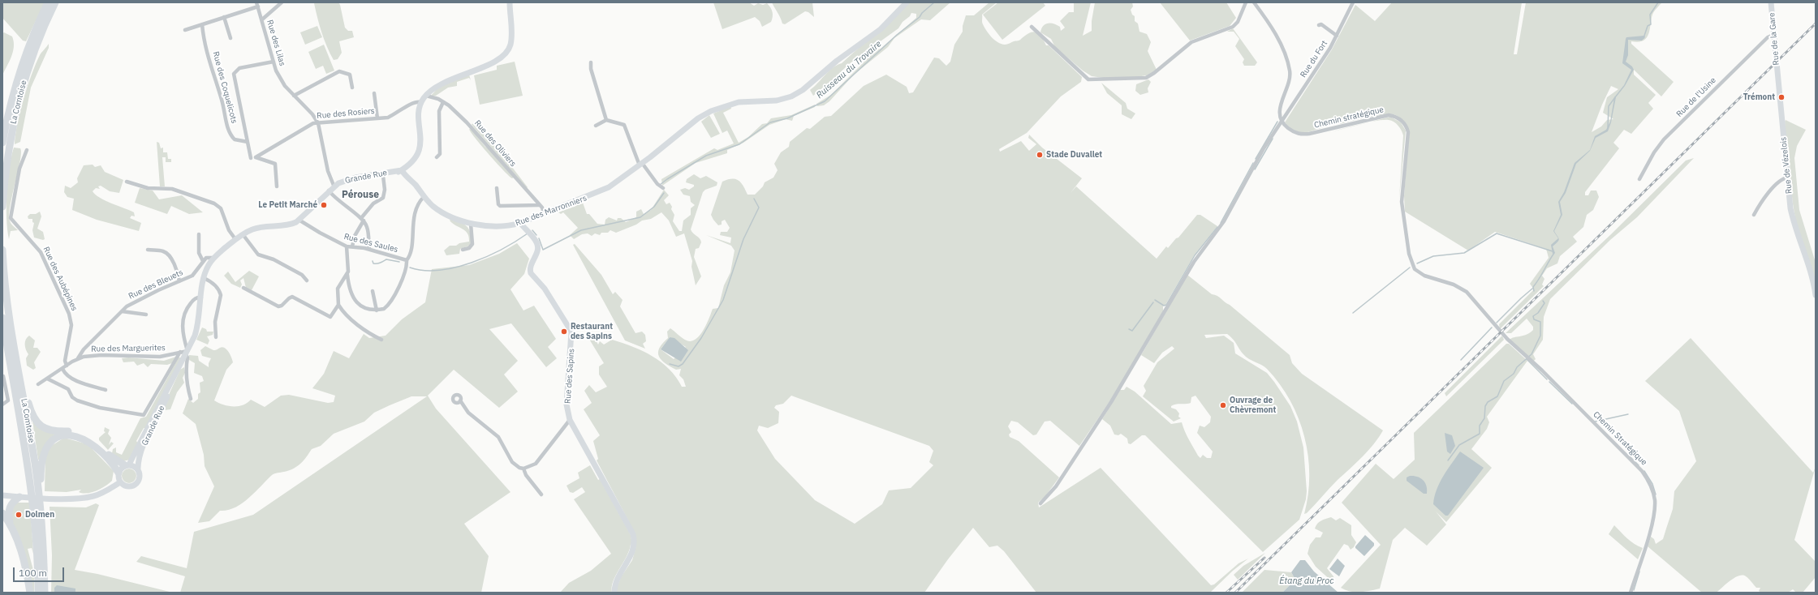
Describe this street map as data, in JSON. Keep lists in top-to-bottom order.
{
  "streets": {
    "highway": ["La Comtoise"],
    "street": [
      "Rue de la Gare",
      "Rue des Lilas",
      "Rue du Fort",
      "Rue des Coquelicots",
      "Rue de l'Usine",
      "Rue des Rosiers",
      "Chemin stratégique",
      "Rue des Oliviers",
      "Rue de Vézelois",
      "Grande Rue",
      "Rue des Marronniers",
      "Rue des Saules",
      "Rue des Aubépines",
      "Rue des Bleuets",
      "Rue des Marguerites",
      "Rue des Sapins",
      "Chemin Stratégique"
    ]
  },
  "crossings": [
    ["Rue de la Gare", "Rue de l'Usine"],
    ["Rue de la Gare", "Rue de Vézelois"],
    ["Rue des Lilas", "Rue des Rosiers"],
    ["Rue des Lilas", "Grande Rue"],
    ["Rue du Fort", "Chemin stratégique"],
    ["Chemin stratégique", "Chemin Stratégique"],
    ["Rue des Oliviers", "Rue des Marronniers"],
    ["Grande Rue", "Rue des Marronniers"],
    ["Grande Rue", "Rue des Saules"],
    ["Grande Rue", "Rue des Marguerites"],
    ["Rue des Marronniers", "Rue des Sapins"],
    ["Rue des Aubépines", "Rue des Marguerites"],
    ["Rue des Bleuets", "Rue des Marguerites"]
  ],
  "districts": ["Pérouse"],
  "water": ["Ruisseau du Trovaire", "Étang du Proc"],
  "places": [
    "Trémont",
    "Stade Duvallet",
    "Le Petit Marché",
    "Restaurant des Sapins",
    "Ouvrage de Chèvremont",
    "Dolmen"
  ],
  "scale_bar": "100 m"
}
